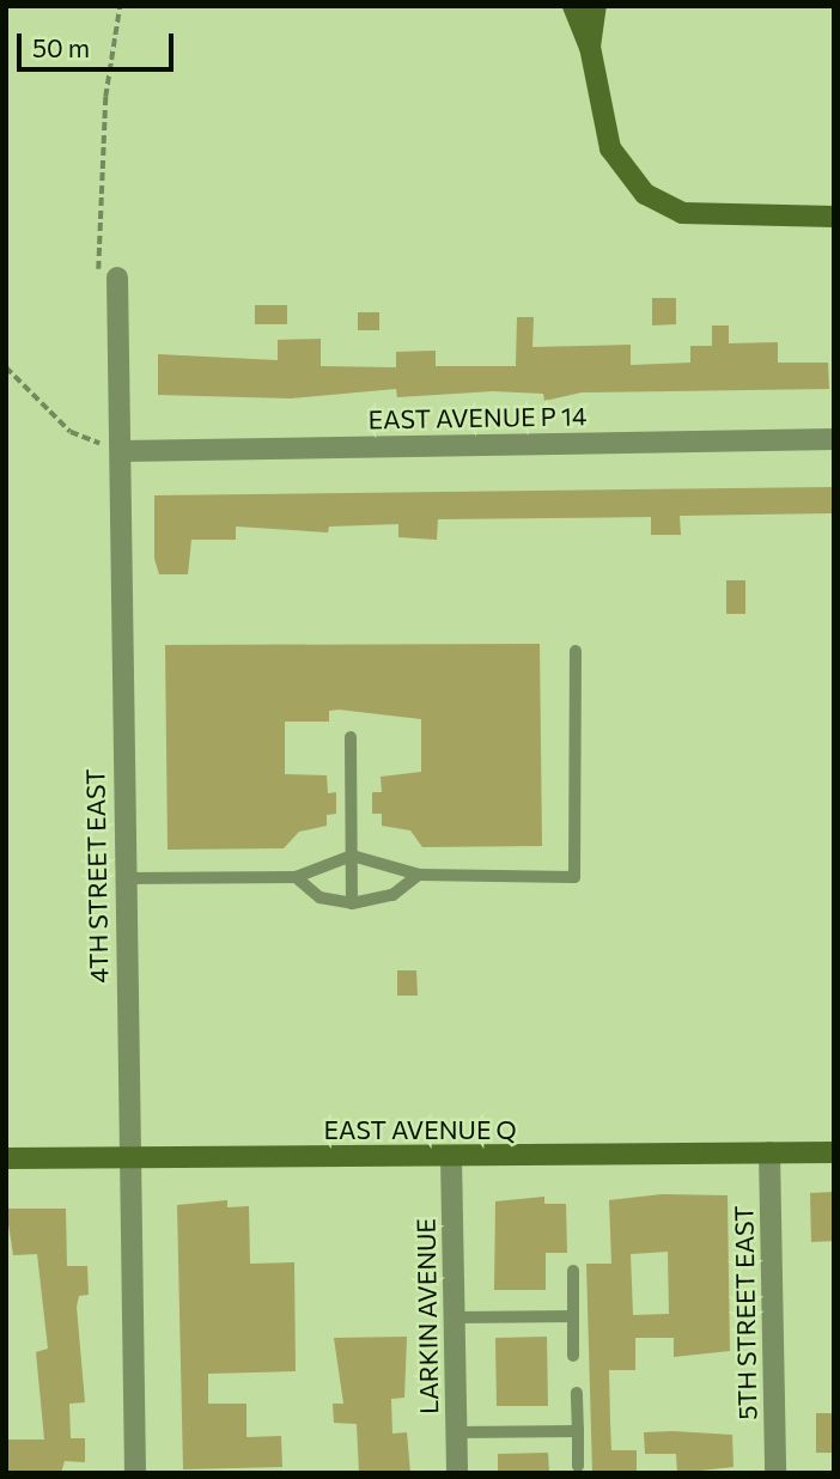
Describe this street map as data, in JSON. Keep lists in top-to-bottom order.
{
  "streets": {
    "street": [
      "EAST AVENUE P 14",
      "4TH STREET EAST",
      "EAST AVENUE Q",
      "5TH STREET EAST",
      "LARKIN AVENUE"
    ]
  },
  "crossings": [
    ["EAST AVENUE P 14", "4TH STREET EAST"],
    ["4TH STREET EAST", "EAST AVENUE Q"],
    ["EAST AVENUE Q", "5TH STREET EAST"],
    ["EAST AVENUE Q", "LARKIN AVENUE"]
  ],
  "scale_bar": "50 m"
}
